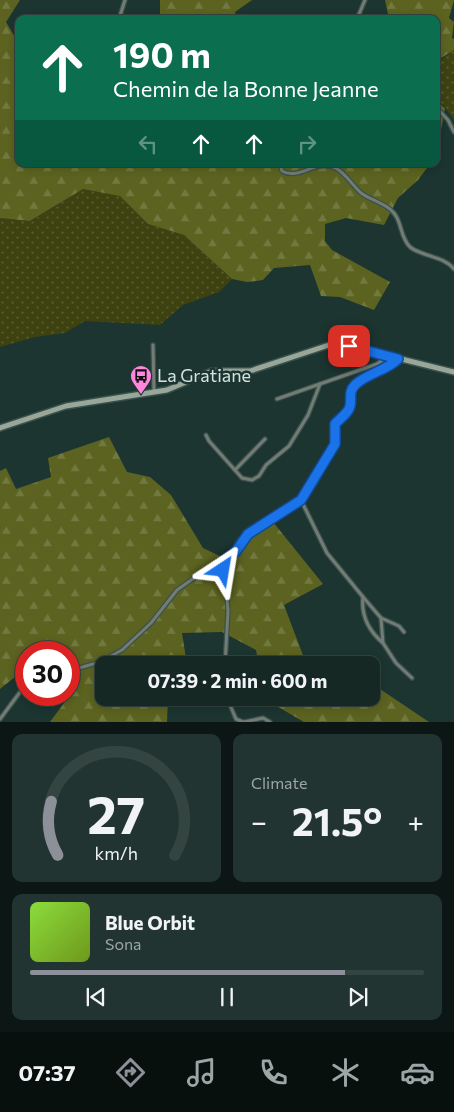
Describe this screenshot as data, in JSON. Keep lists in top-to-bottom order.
{
  "places": {
    "bus stop": ["La Gratiane"]
  },
  "page": {
    "turn": ["190 m", "Chemin de la Bonne Jeanne"],
    "limit": "30",
    "trip": "07:39 · 2 min · 600 m",
    "tile": "Climate",
    "heat": ["−", "21.5°", "+"],
    "song": ["Blue Orbit", "Sona"],
    "tabs": "07:37",
    "gauge": ["27", "km/h"]
  }
}
